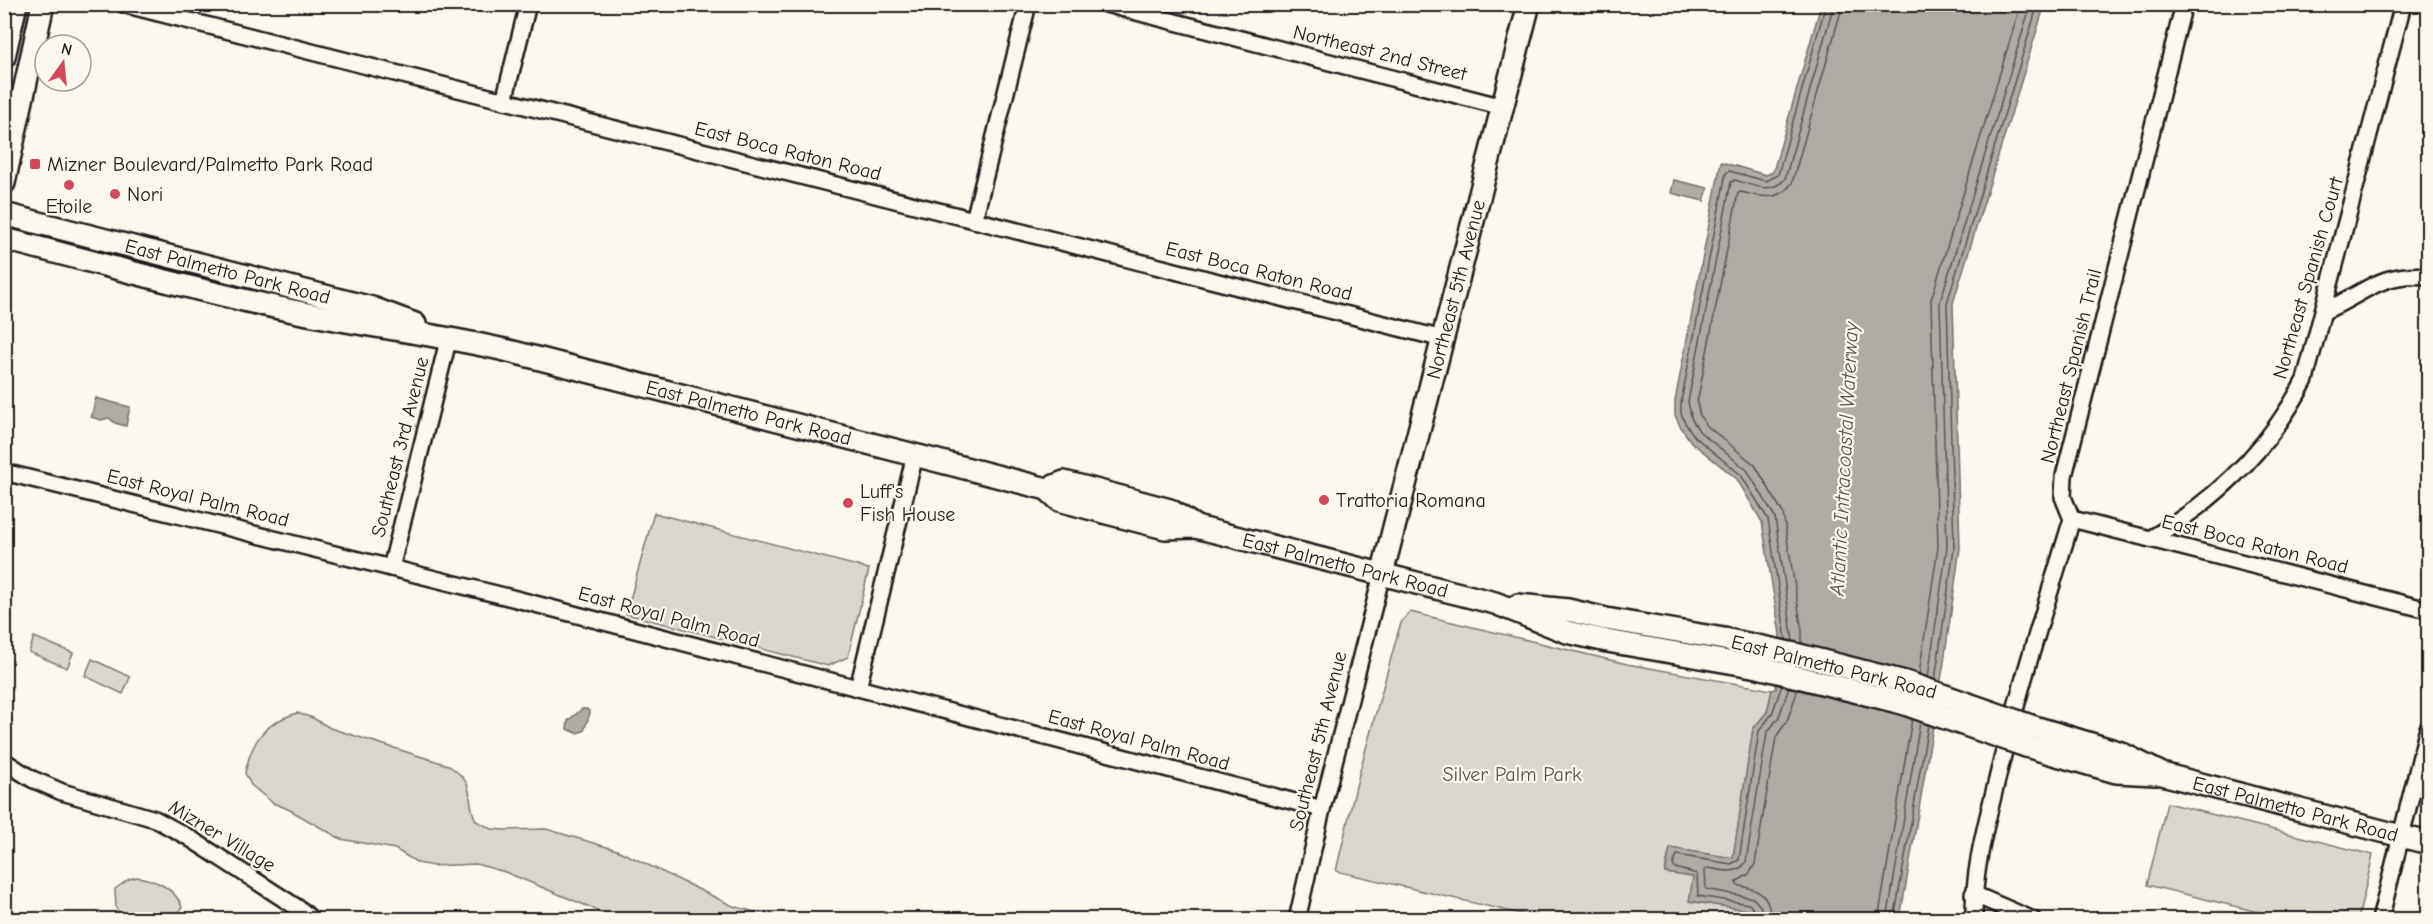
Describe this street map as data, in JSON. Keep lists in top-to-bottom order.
{
  "streets": {
    "main road": ["East Palmetto Park Road", "Northeast 5th Avenue"],
    "street": [
      "Northeast 2nd Street",
      "East Boca Raton Road",
      "Northeast Spanish Court",
      "Northeast Spanish Trail",
      "Southeast 3rd Avenue",
      "East Royal Palm Road",
      "Southeast 5th Avenue",
      "Mizner Village"
    ]
  },
  "crossings": [
    ["Northeast 2nd Street", "Northeast 5th Avenue"],
    ["East Boca Raton Road", "Northeast Spanish Court"],
    ["East Boca Raton Road", "Northeast 5th Avenue"],
    ["East Boca Raton Road", "Northeast Spanish Trail"],
    ["East Palmetto Park Road", "Northeast 5th Avenue"],
    ["East Palmetto Park Road", "Southeast 3rd Avenue"],
    ["East Palmetto Park Road", "Southeast 5th Avenue"],
    ["Northeast 5th Avenue", "Southeast 5th Avenue"],
    ["Southeast 3rd Avenue", "East Royal Palm Road"],
    ["East Royal Palm Road", "Southeast 5th Avenue"]
  ],
  "water": ["Atlantic Intracoastal Waterway"],
  "parks": ["Silver Palm Park"],
  "places": {
    "transit": ["Mizner Boulevard/Palmetto Park Road"],
    "other": [
      "Etoile",
      "Nori",
      "Trattoria Romana",
      "Luff's Fish House"
    ]
  },
  "north": "top"
}
